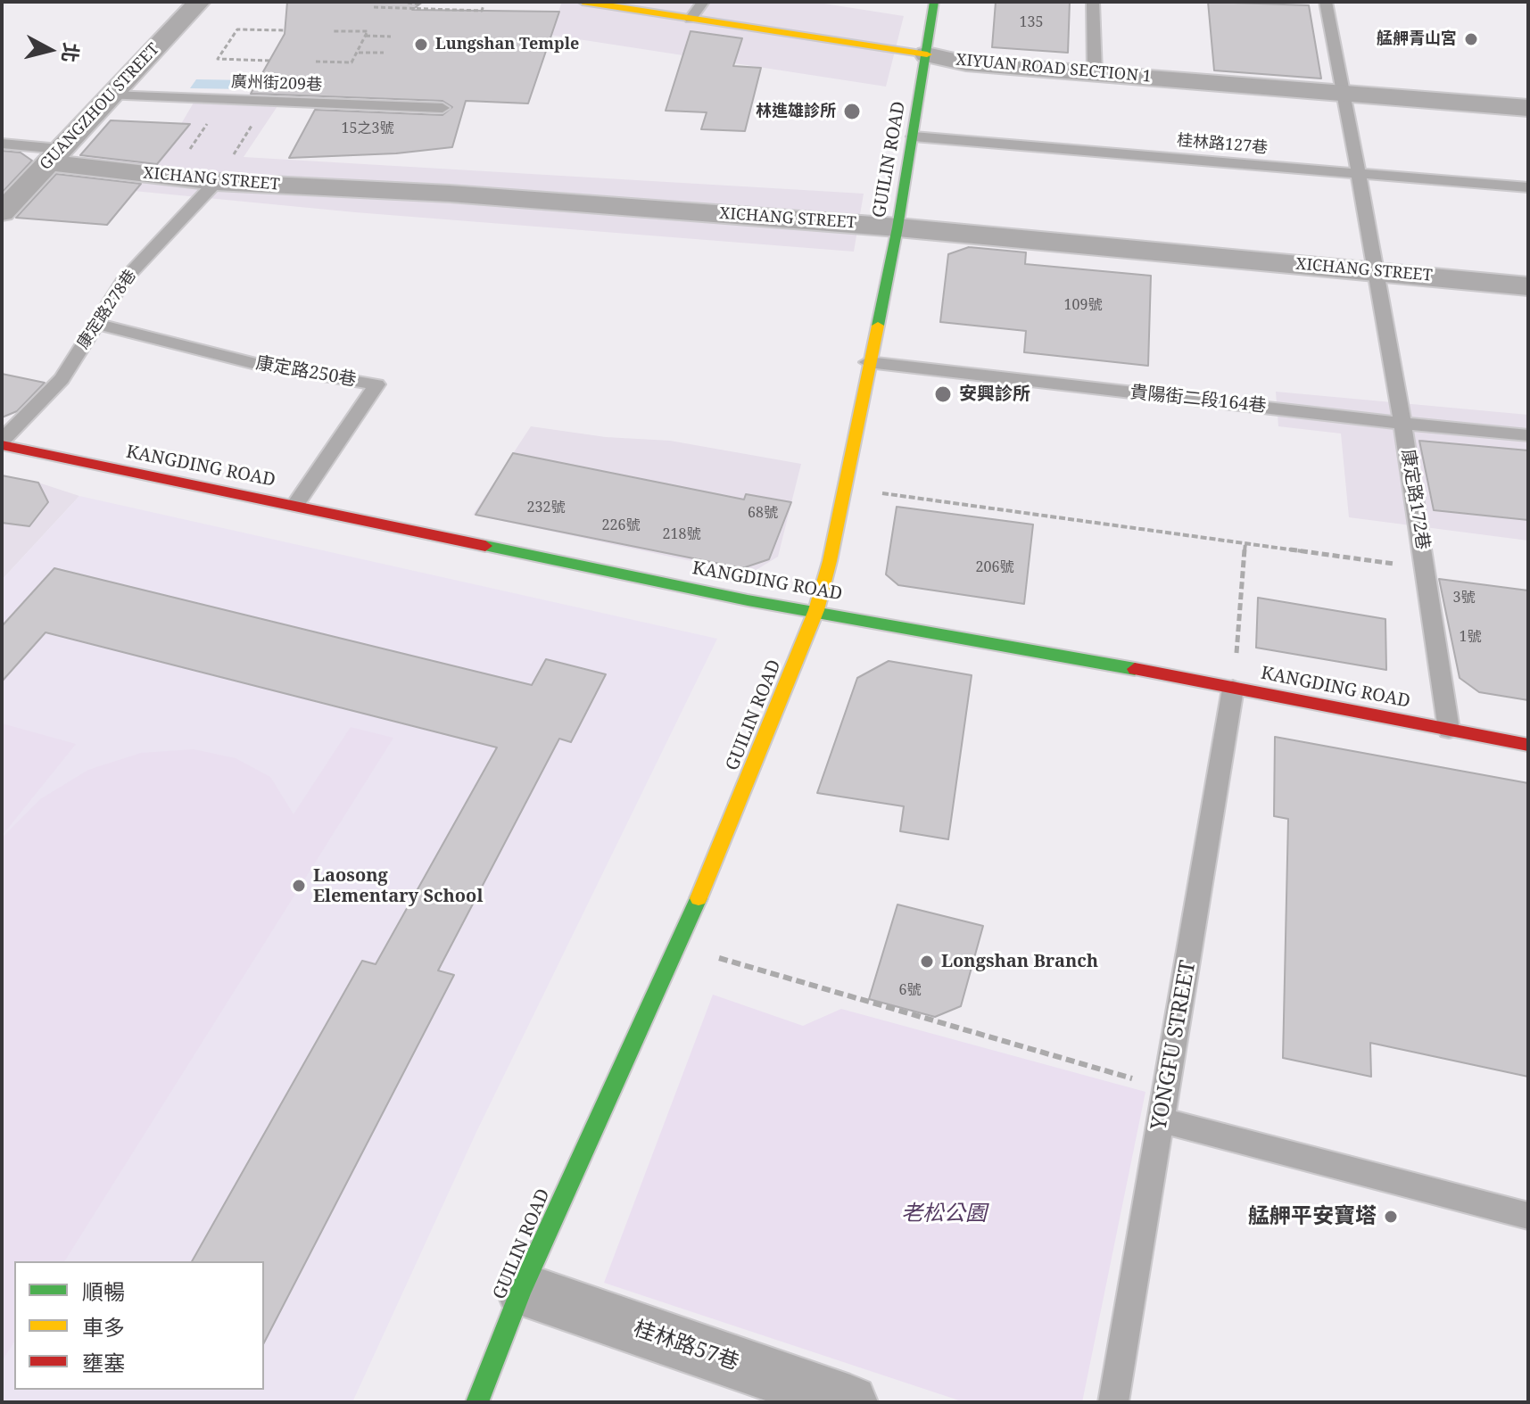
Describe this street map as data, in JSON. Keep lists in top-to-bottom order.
{
  "streets": {
    "street": [
      "XIYUAN ROAD SECTION 1",
      "GUANGZHOU STREET",
      "GUILIN ROAD",
      "XICHANG STREET",
      "KANGDING ROAD",
      "桂林路57巷"
    ],
    "lane": [
      "廣州街209巷",
      "桂林路127巷",
      "康定路278巷",
      "康定路250巷",
      "貴陽街二段164巷",
      "康定路172巷",
      "YONGFU STREET"
    ]
  },
  "crossings": [
    ["XIYUAN ROAD SECTION 1", "GUILIN ROAD"],
    ["XIYUAN ROAD SECTION 1", "康定路172巷"],
    ["廣州街209巷", "GUANGZHOU STREET"],
    ["GUANGZHOU STREET", "XICHANG STREET"],
    ["桂林路127巷", "GUILIN ROAD"],
    ["桂林路127巷", "康定路172巷"],
    ["GUILIN ROAD", "XICHANG STREET"],
    ["GUILIN ROAD", "貴陽街二段164巷"],
    ["GUILIN ROAD", "KANGDING ROAD"],
    ["GUILIN ROAD", "桂林路57巷"],
    ["XICHANG STREET", "康定路278巷"],
    ["XICHANG STREET", "康定路172巷"],
    ["康定路278巷", "康定路250巷"],
    ["康定路278巷", "KANGDING ROAD"],
    ["康定路250巷", "KANGDING ROAD"],
    ["貴陽街二段164巷", "康定路172巷"],
    ["KANGDING ROAD", "康定路172巷"],
    ["KANGDING ROAD", "YONGFU STREET"]
  ],
  "parks": ["老松公園"],
  "places": [
    "艋舺青山宮",
    "Lungshan Temple",
    "林進雄診所",
    "安興診所",
    "Laosong Elementary School",
    "Longshan Branch",
    "艋舺平安寶塔"
  ],
  "house_numbers": [
    "135",
    "15之3號",
    "109號",
    "232號",
    "68號",
    "226號",
    "218號",
    "206號",
    "3號",
    "1號",
    "6號"
  ],
  "legend": ["順暢", "車多", "壅塞"],
  "north": "right"
}
